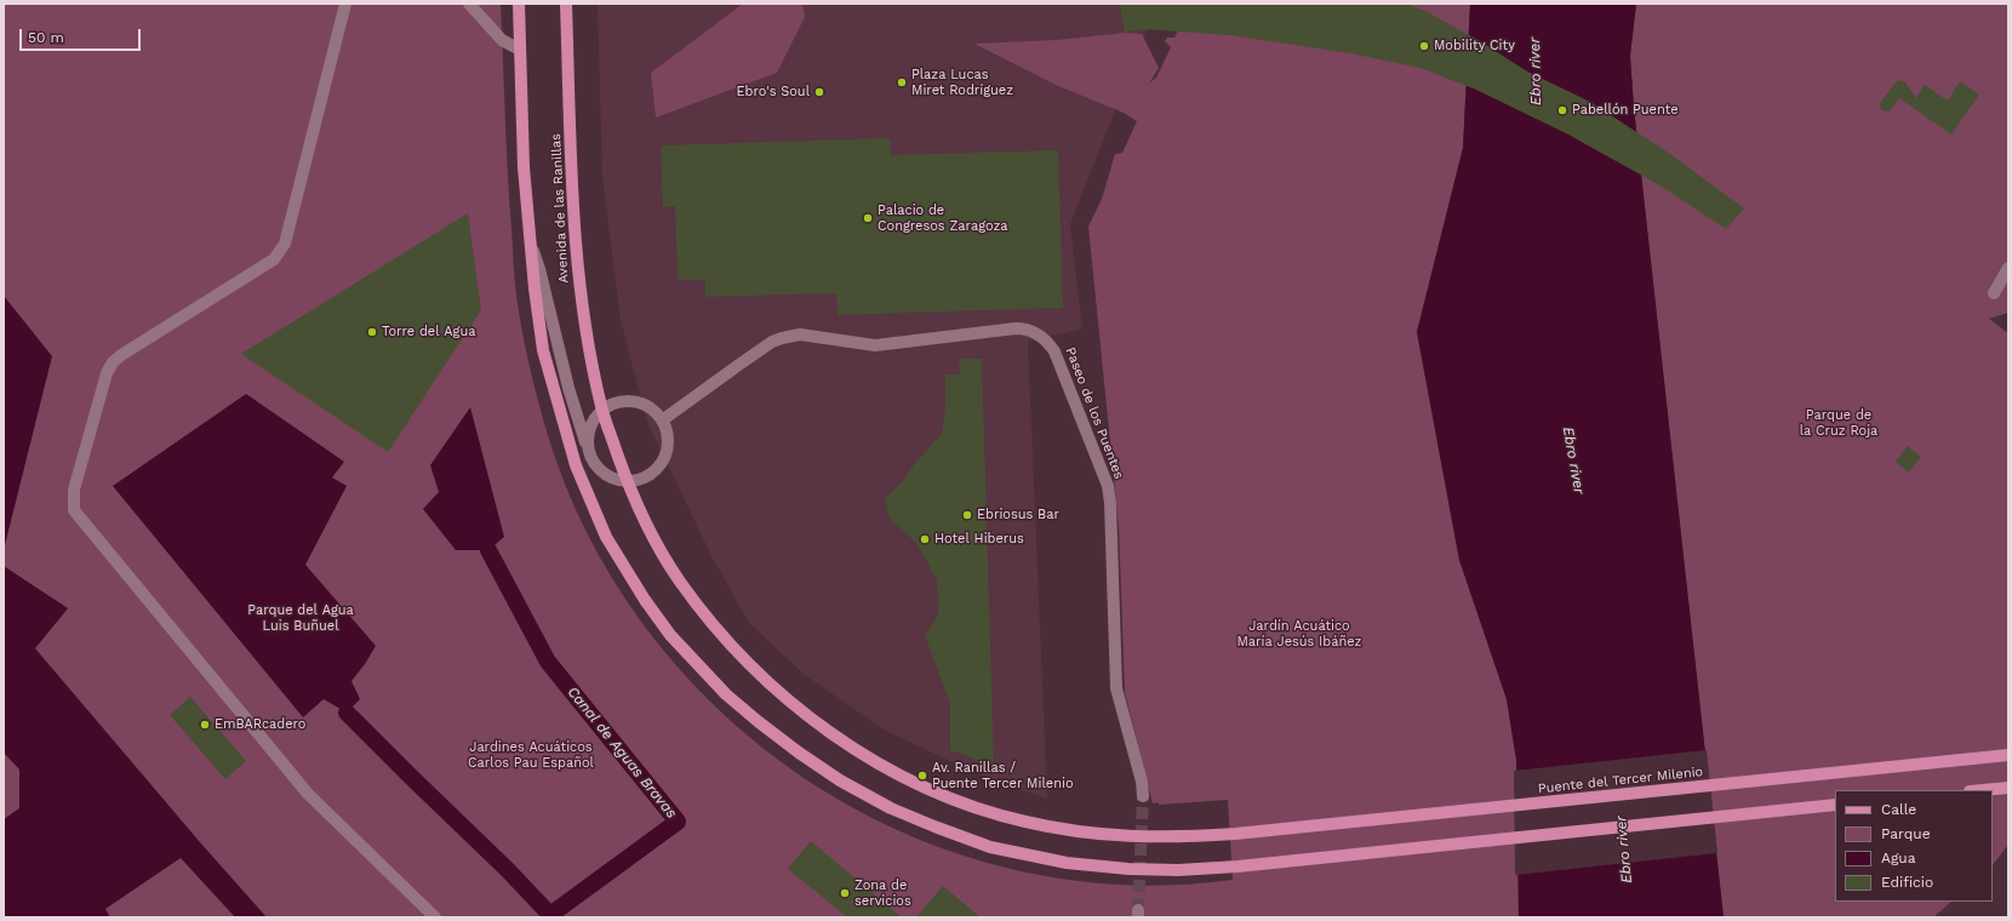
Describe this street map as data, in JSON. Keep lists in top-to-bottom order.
{
  "streets": {
    "main road": ["Avenida de las Ranillas", "Puente del Tercer Milenio"],
    "street": ["Paseo de los Puentes"]
  },
  "crossings": [
    ["Avenida de las Ranillas", "Puente del Tercer Milenio"]
  ],
  "water": ["Ebro river", "Canal de Aguas Bravas"],
  "parks": [
    "Parque de la Cruz Roja",
    "Parque del Agua Luis Buñuel",
    "Jardín Acuático María Jesús Ibáñez",
    "Jardines Acuáticos Carlos Pau Español"
  ],
  "places": [
    "Mobility City",
    "Plaza Lucas Miret Rodríguez",
    "Ebro's Soul",
    "Pabellón Puente",
    "Palacio de Congresos Zaragoza",
    "Torre del Agua",
    "Ebriosus Bar",
    "Hotel Hiberus",
    "EmBARcadero",
    "Av. Ranillas / Puente Tercer Milenio",
    "Zona de servicios"
  ],
  "legend": [
    "Calle",
    "Parque",
    "Agua",
    "Edificio"
  ],
  "scale_bar": "50 m"
}
